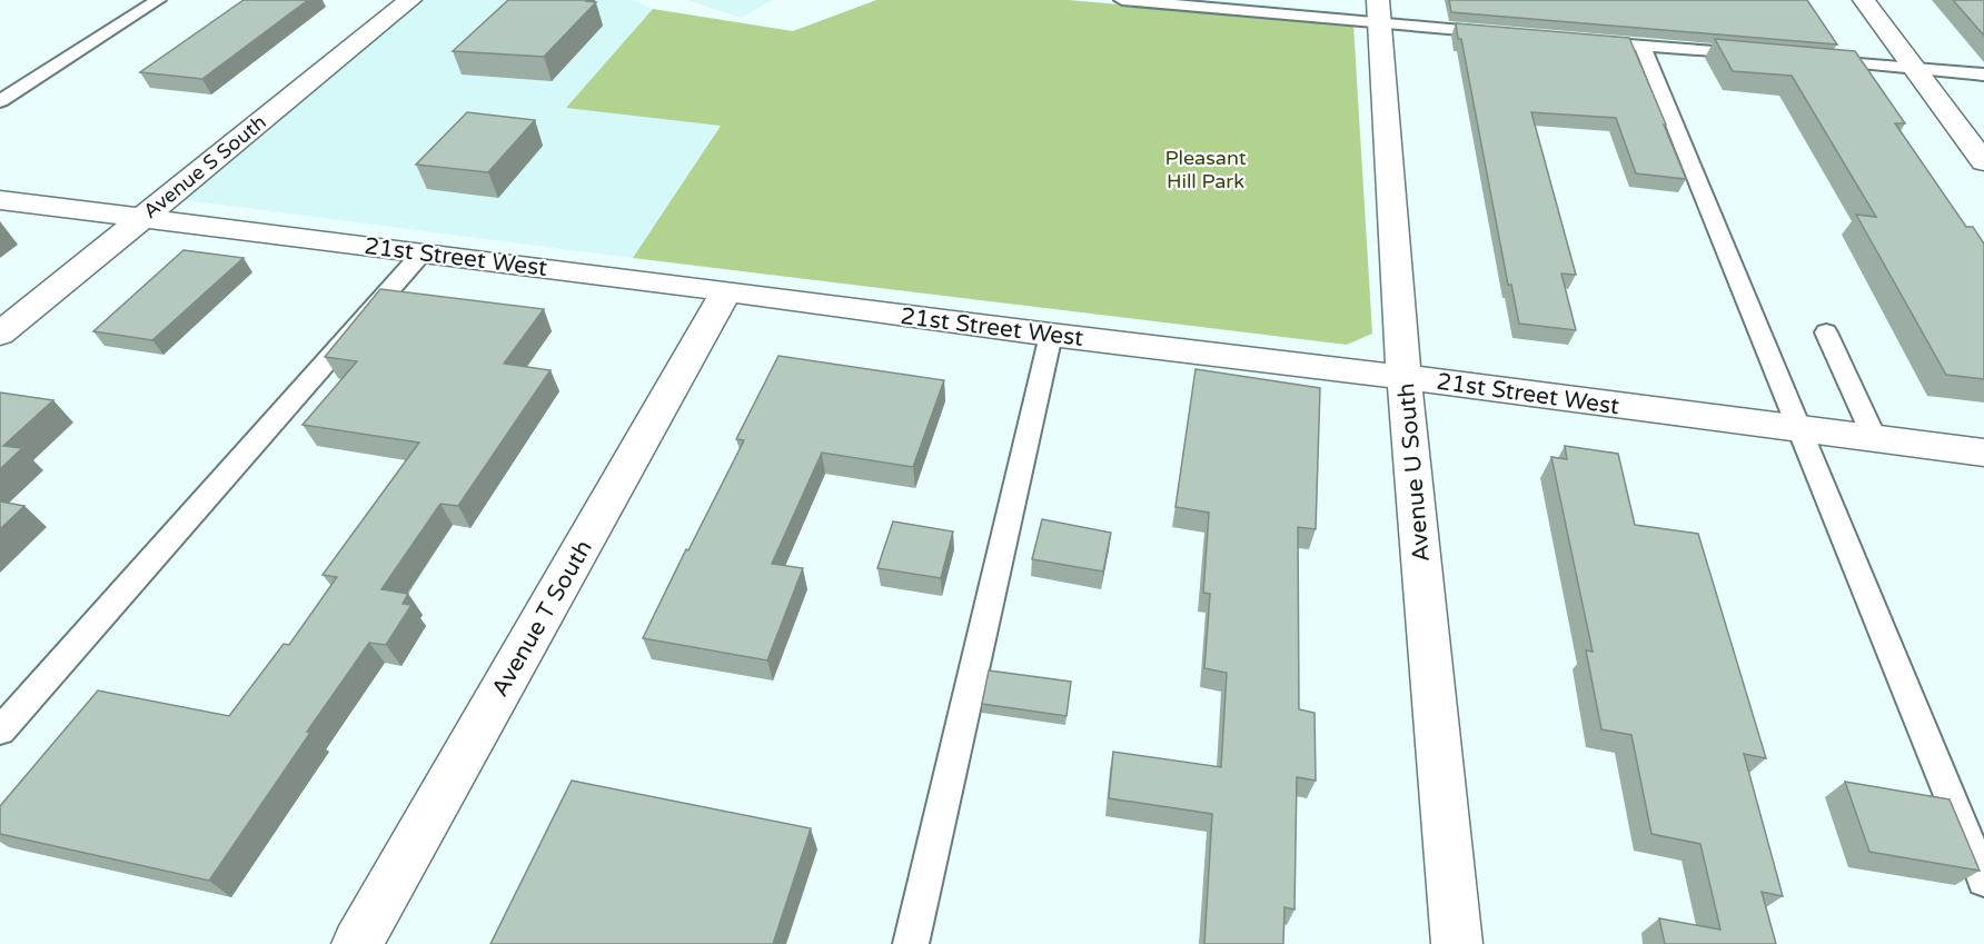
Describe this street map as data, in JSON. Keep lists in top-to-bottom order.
{
  "streets": {
    "street": [
      "Avenue S South",
      "21st Street West",
      "Avenue U South",
      "Avenue T South"
    ]
  },
  "crossings": [
    ["Avenue S South", "21st Street West"],
    ["21st Street West", "Avenue U South"],
    ["21st Street West", "Avenue T South"]
  ],
  "parks": ["Pleasant Hill Park"]
}
